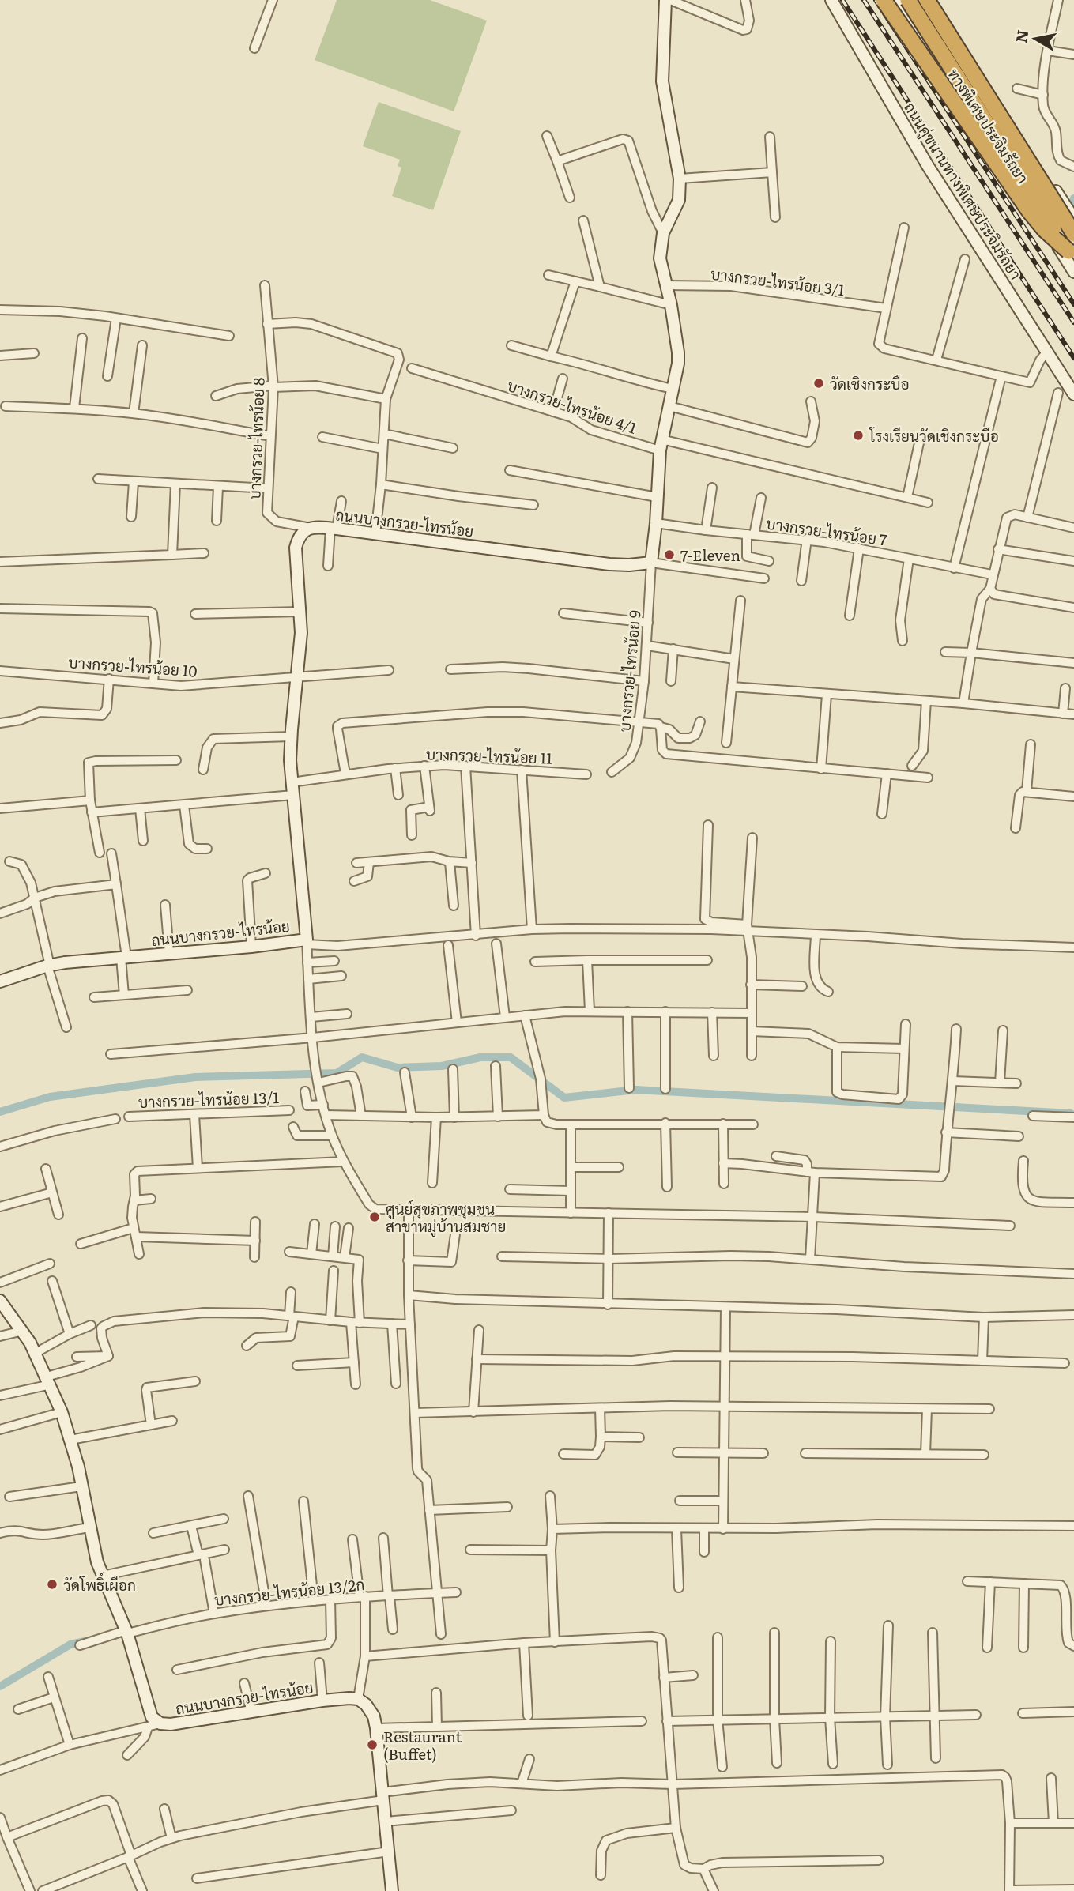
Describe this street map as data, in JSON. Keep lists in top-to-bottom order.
{
  "streets": {
    "highway": ["ทางพิเศษประจิมรัถยา"],
    "main road": ["ถนนคู่ขนานทางพิเศษประจิมรัถยา", "ถนนบางกรวย-ไทรน้อย"],
    "street": [
      "บางกรวย-ไทรน้อย 3/1",
      "บางกรวย-ไทรน้อย 4/1",
      "บางกรวย-ไทรน้อย 8",
      "บางกรวย-ไทรน้อย 7",
      "บางกรวย-ไทรน้อย 10",
      "บางกรวย-ไทรน้อย 9",
      "บางกรวย-ไทรน้อย 11",
      "บางกรวย-ไทรน้อย 13/1",
      "บางกรวย-ไทรน้อย 13/2ก"
    ]
  },
  "crossings": [
    ["บางกรวย-ไทรน้อย 8", "ถนนบางกรวย-ไทรน้อย"],
    ["ถนนบางกรวย-ไทรน้อย", "บางกรวย-ไทรน้อย 10"],
    ["ถนนบางกรวย-ไทรน้อย", "บางกรวย-ไทรน้อย 9"],
    ["ถนนบางกรวย-ไทรน้อย", "บางกรวย-ไทรน้อย 11"],
    ["ถนนบางกรวย-ไทรน้อย", "บางกรวย-ไทรน้อย 13/2ก"]
  ],
  "places": [
    "วัดเชิงกระบือ",
    "โรงเรียนวัดเชิงกระบือ",
    "7-Eleven",
    "ศูนย์สุขภาพชุมชน สาขาหมู่บ้านสมชาย",
    "วัดโพธิ์เผือก",
    "Restaurant (Buffet)"
  ],
  "north": "left"
}
